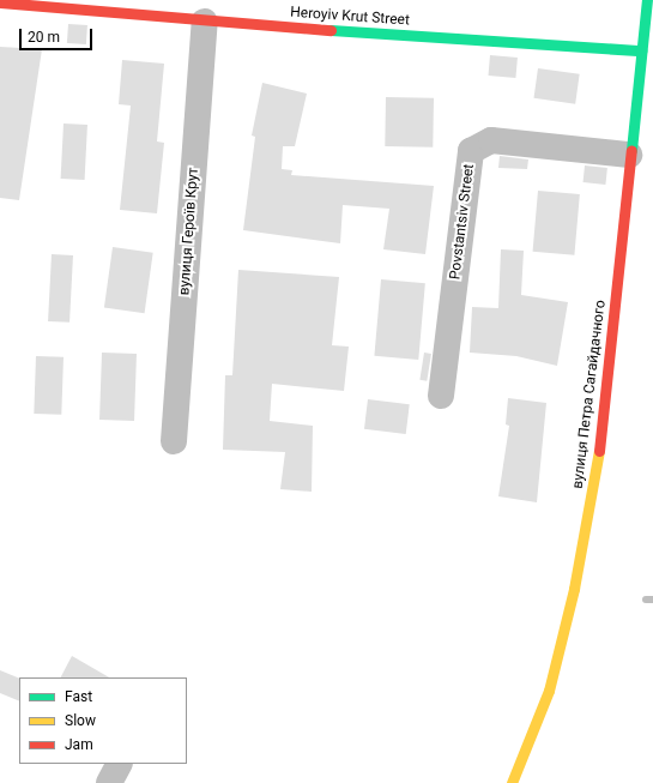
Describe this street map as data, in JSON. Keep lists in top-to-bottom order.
{
  "streets": {
    "street": [
      "Heroyiv Krut Street",
      "Povstantsiv Street",
      "вулиця Героїв Крут",
      "вулиця Петра Сагайдачного"
    ]
  },
  "crossings": [
    ["Heroyiv Krut Street", "вулиця Героїв Крут"],
    ["Heroyiv Krut Street", "вулиця Петра Сагайдачного"],
    ["Povstantsiv Street", "вулиця Петра Сагайдачного"]
  ],
  "legend": ["Fast", "Slow", "Jam"],
  "scale_bar": "20 m"
}
